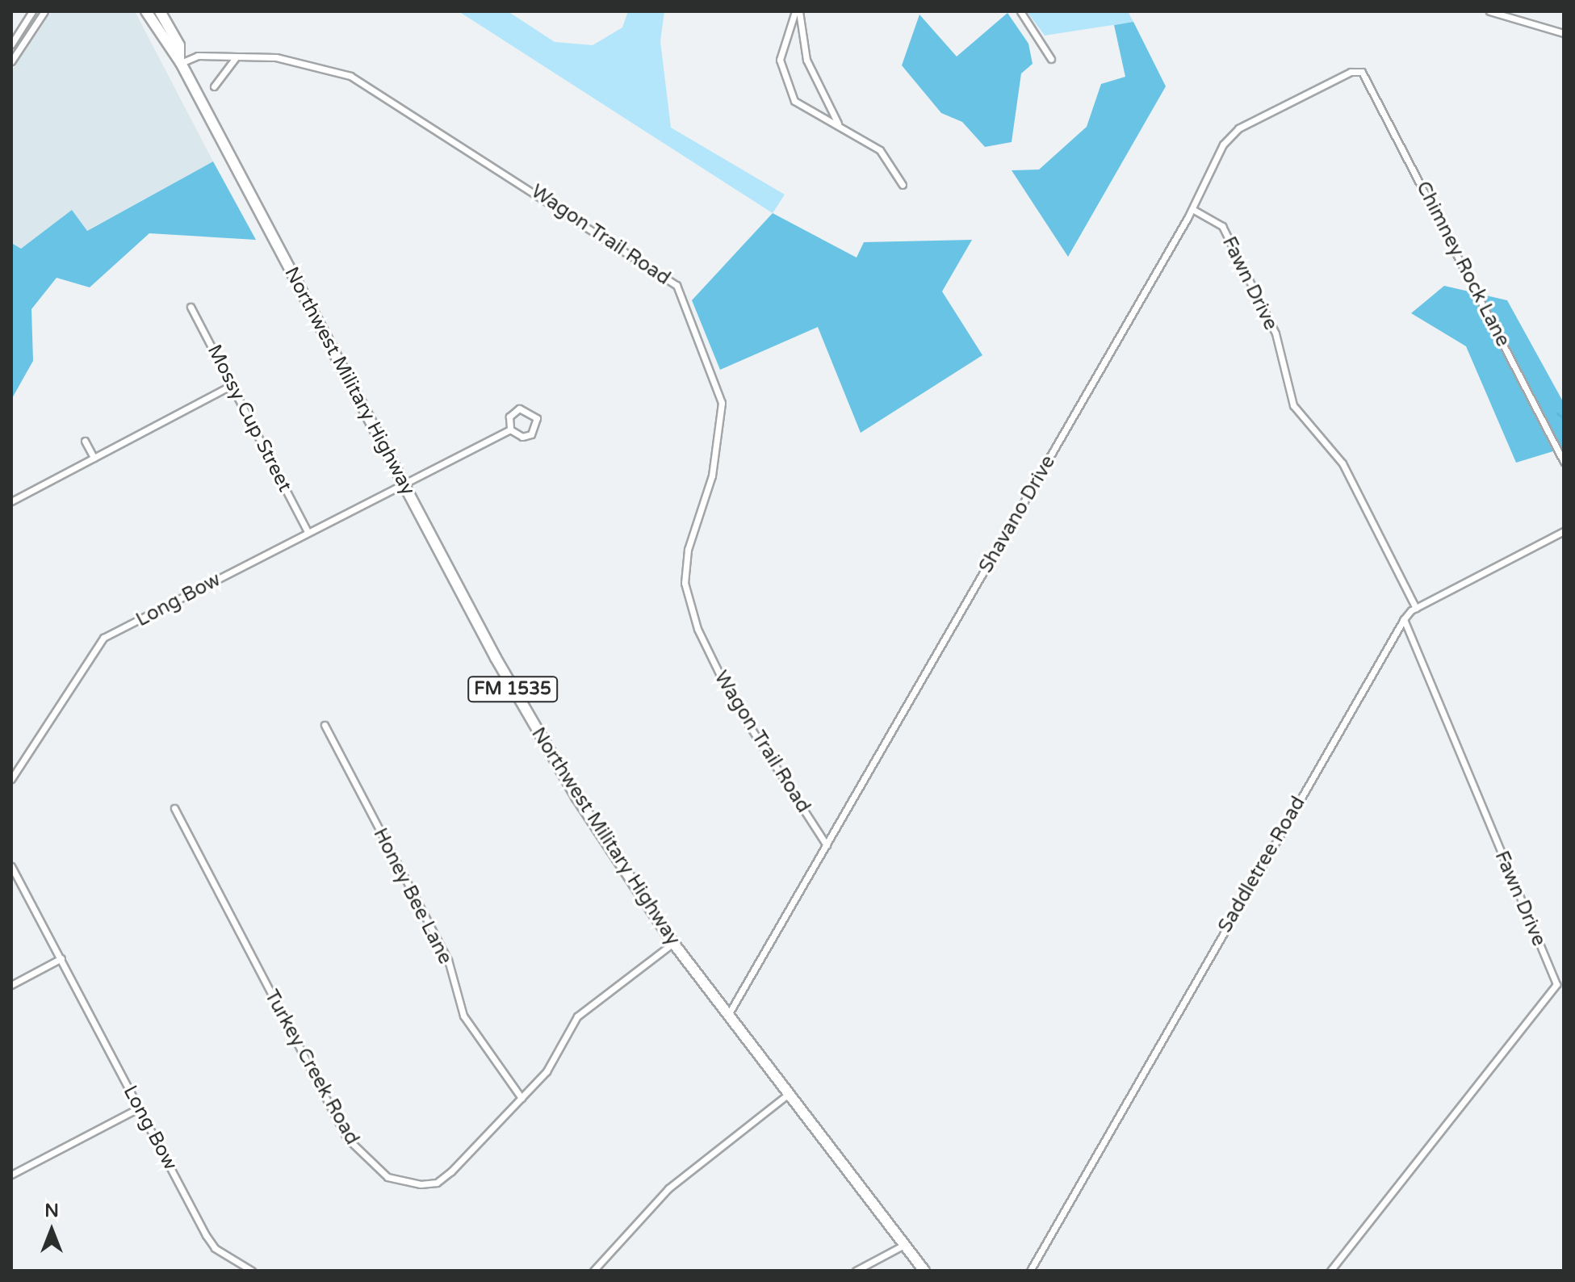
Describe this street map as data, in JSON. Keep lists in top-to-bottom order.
{
  "streets": {
    "main road": ["Northwest Military Highway", "FM 1535"],
    "street": [
      "Wagon Trail Road",
      "Chimney Rock Lane",
      "Fawn Drive",
      "Mossy Cup Street",
      "Shavano Drive",
      "Long Bow",
      "Saddletree Road",
      "Honey Bee Lane",
      "Turkey Creek Road"
    ]
  },
  "crossings": [
    ["Wagon Trail Road", "Northwest Military Highway"],
    ["Wagon Trail Road", "Shavano Drive"],
    ["Chimney Rock Lane", "Shavano Drive"],
    ["Fawn Drive", "Shavano Drive"],
    ["Fawn Drive", "Saddletree Road"],
    ["Northwest Military Highway", "Shavano Drive"],
    ["Northwest Military Highway", "Long Bow"],
    ["Northwest Military Highway", "Turkey Creek Road"],
    ["Mossy Cup Street", "Long Bow"],
    ["Honey Bee Lane", "Turkey Creek Road"]
  ],
  "north": "top"
}
